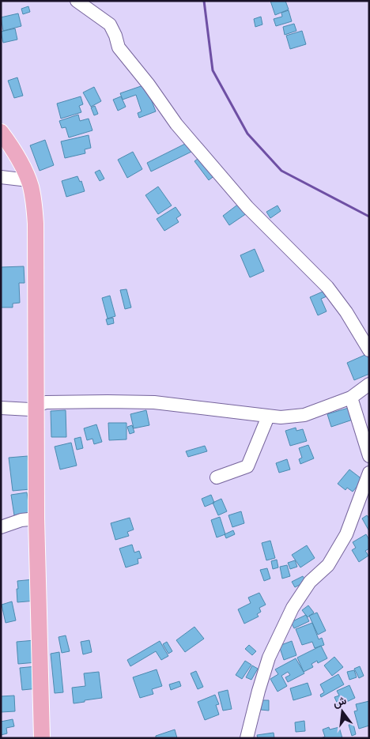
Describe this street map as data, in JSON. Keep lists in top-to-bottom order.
{
  "north": "top"
}
